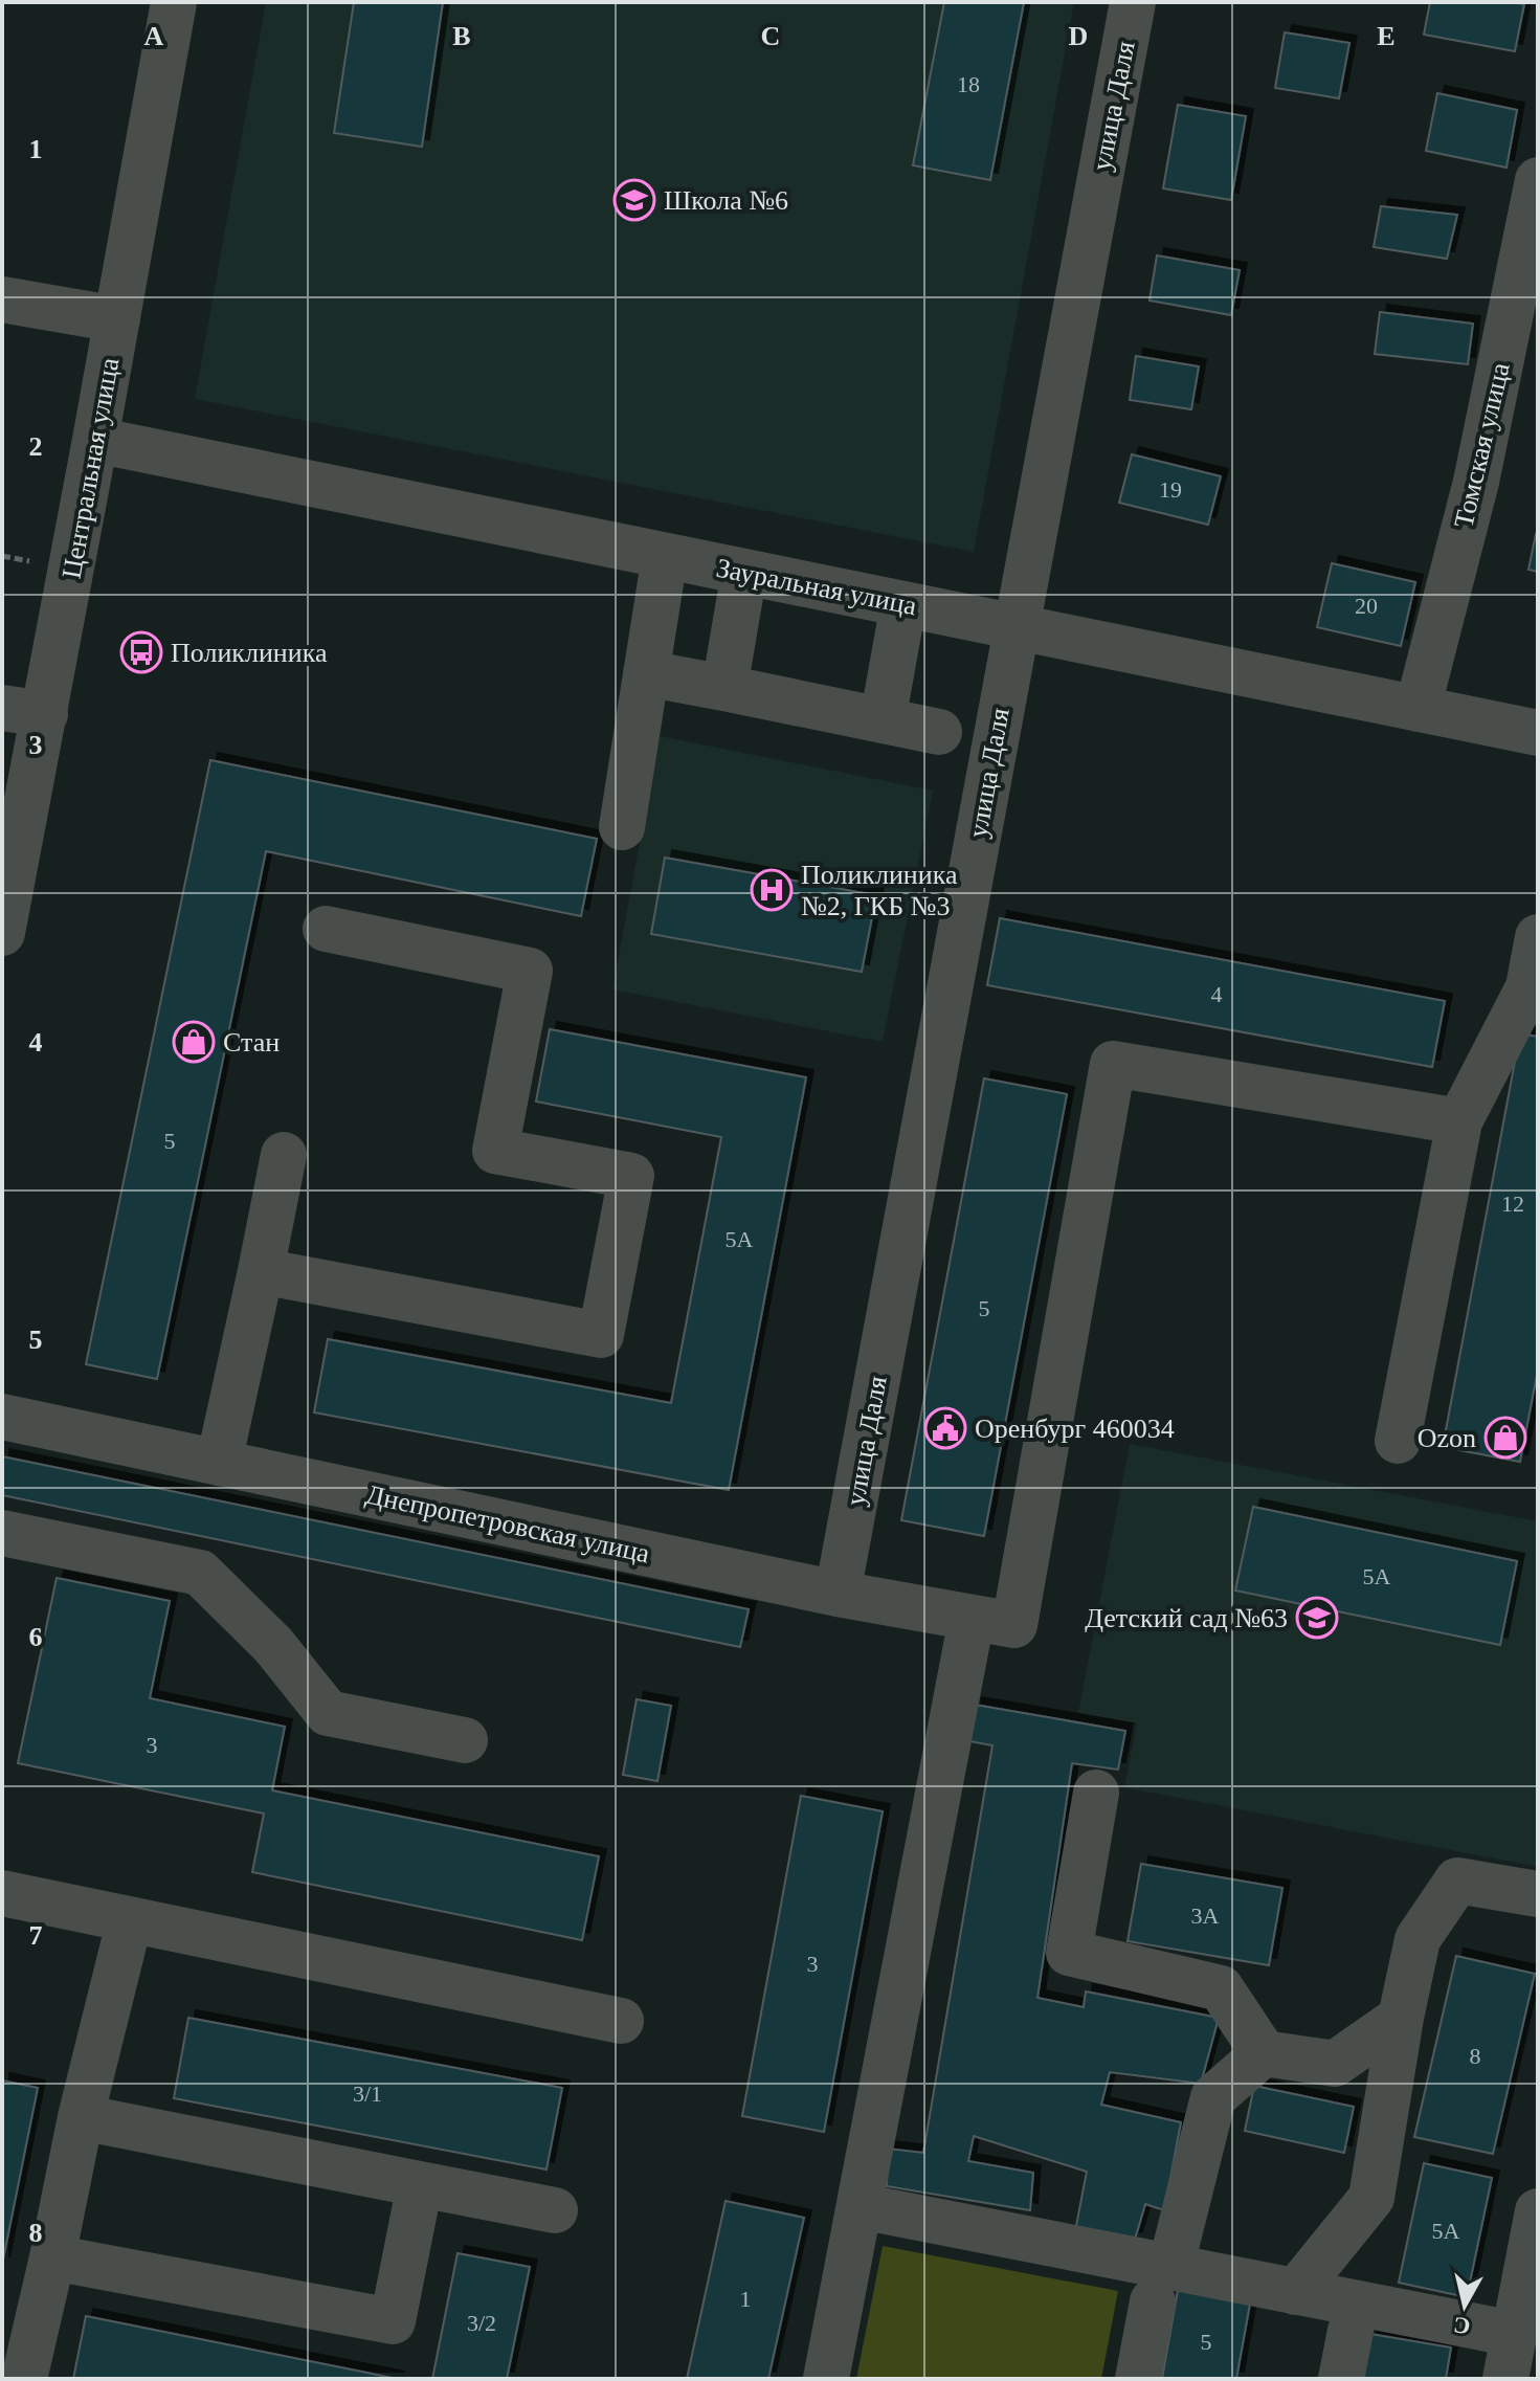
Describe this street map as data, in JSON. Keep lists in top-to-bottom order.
{
  "streets": {
    "street": [
      "улица Даля",
      "Томская улица",
      "Центральная улица",
      "Зауральная улица",
      "Днепропетровская улица"
    ]
  },
  "crossings": [
    ["улица Даля", "Зауральная улица"],
    ["улица Даля", "Днепропетровская улица"],
    ["Томская улица", "Зауральная улица"],
    ["Центральная улица", "Зауральная улица"]
  ],
  "places": {
    "school or university": ["Школа №6", "Детский сад №63"],
    "bus stop": ["Поликлиника"],
    "hospital": ["Поликлиника №2, ГКБ №3"],
    "shop": ["Стан", "Ozon"],
    "public building": ["Оренбург 460034"]
  },
  "house_numbers": [
    "18",
    "19",
    "20",
    "4",
    "5",
    "12",
    "5А",
    "5",
    "5А",
    "3",
    "3А",
    "3",
    "8",
    "3/1",
    "5А",
    "1",
    "3/2",
    "5"
  ],
  "north": "bottom",
  "grid": {
    "columns": [
      "A",
      "B",
      "C",
      "D",
      "E"
    ],
    "rows": [
      "1",
      "2",
      "3",
      "4",
      "5",
      "6",
      "7",
      "8"
    ]
  }
}
